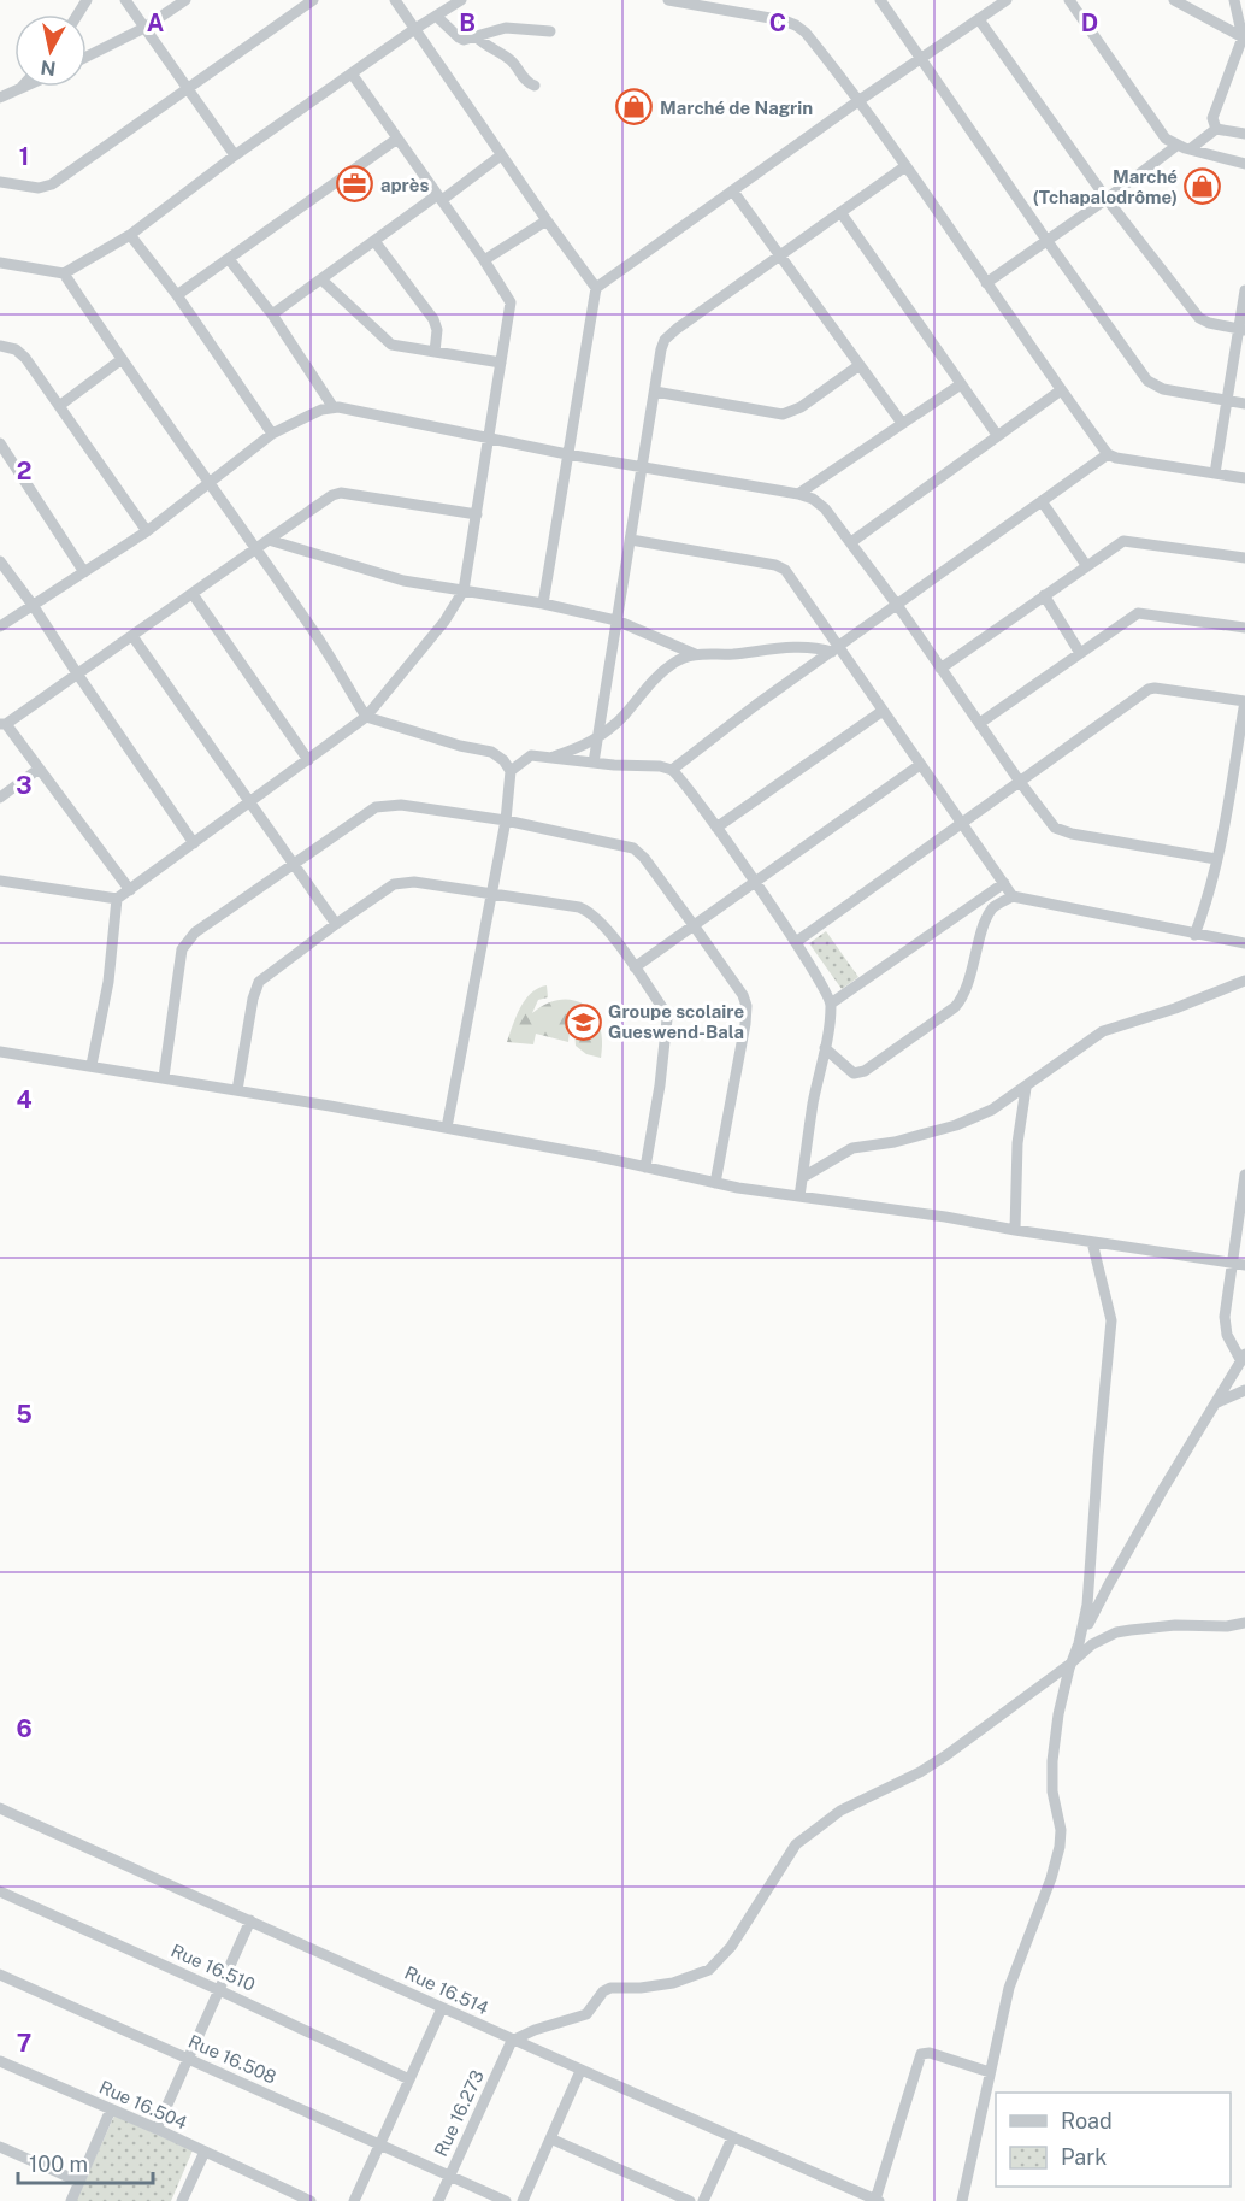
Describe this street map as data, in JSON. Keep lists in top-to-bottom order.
{
  "streets": {
    "street": [
      "Rue 16.510",
      "Rue 16.514",
      "Rue 16.508",
      "Rue 16.504",
      "Rue 16.273"
    ]
  },
  "crossings": [
    ["Rue 16.514", "Rue 16.273"],
    ["Rue 16.508", "Rue 16.273"]
  ],
  "places": {
    "shop": ["Marché de Nagrin", "Marché (Tchapalodrôme)"],
    "office": ["après"],
    "school or university": ["Groupe scolaire Gueswend-Bala"]
  },
  "legend": ["Road", "Park"],
  "scale_bar": "100 m",
  "north": "bottom",
  "grid": {
    "columns": [
      "A",
      "B",
      "C",
      "D"
    ],
    "rows": [
      "1",
      "2",
      "3",
      "4",
      "5",
      "6",
      "7"
    ]
  }
}
